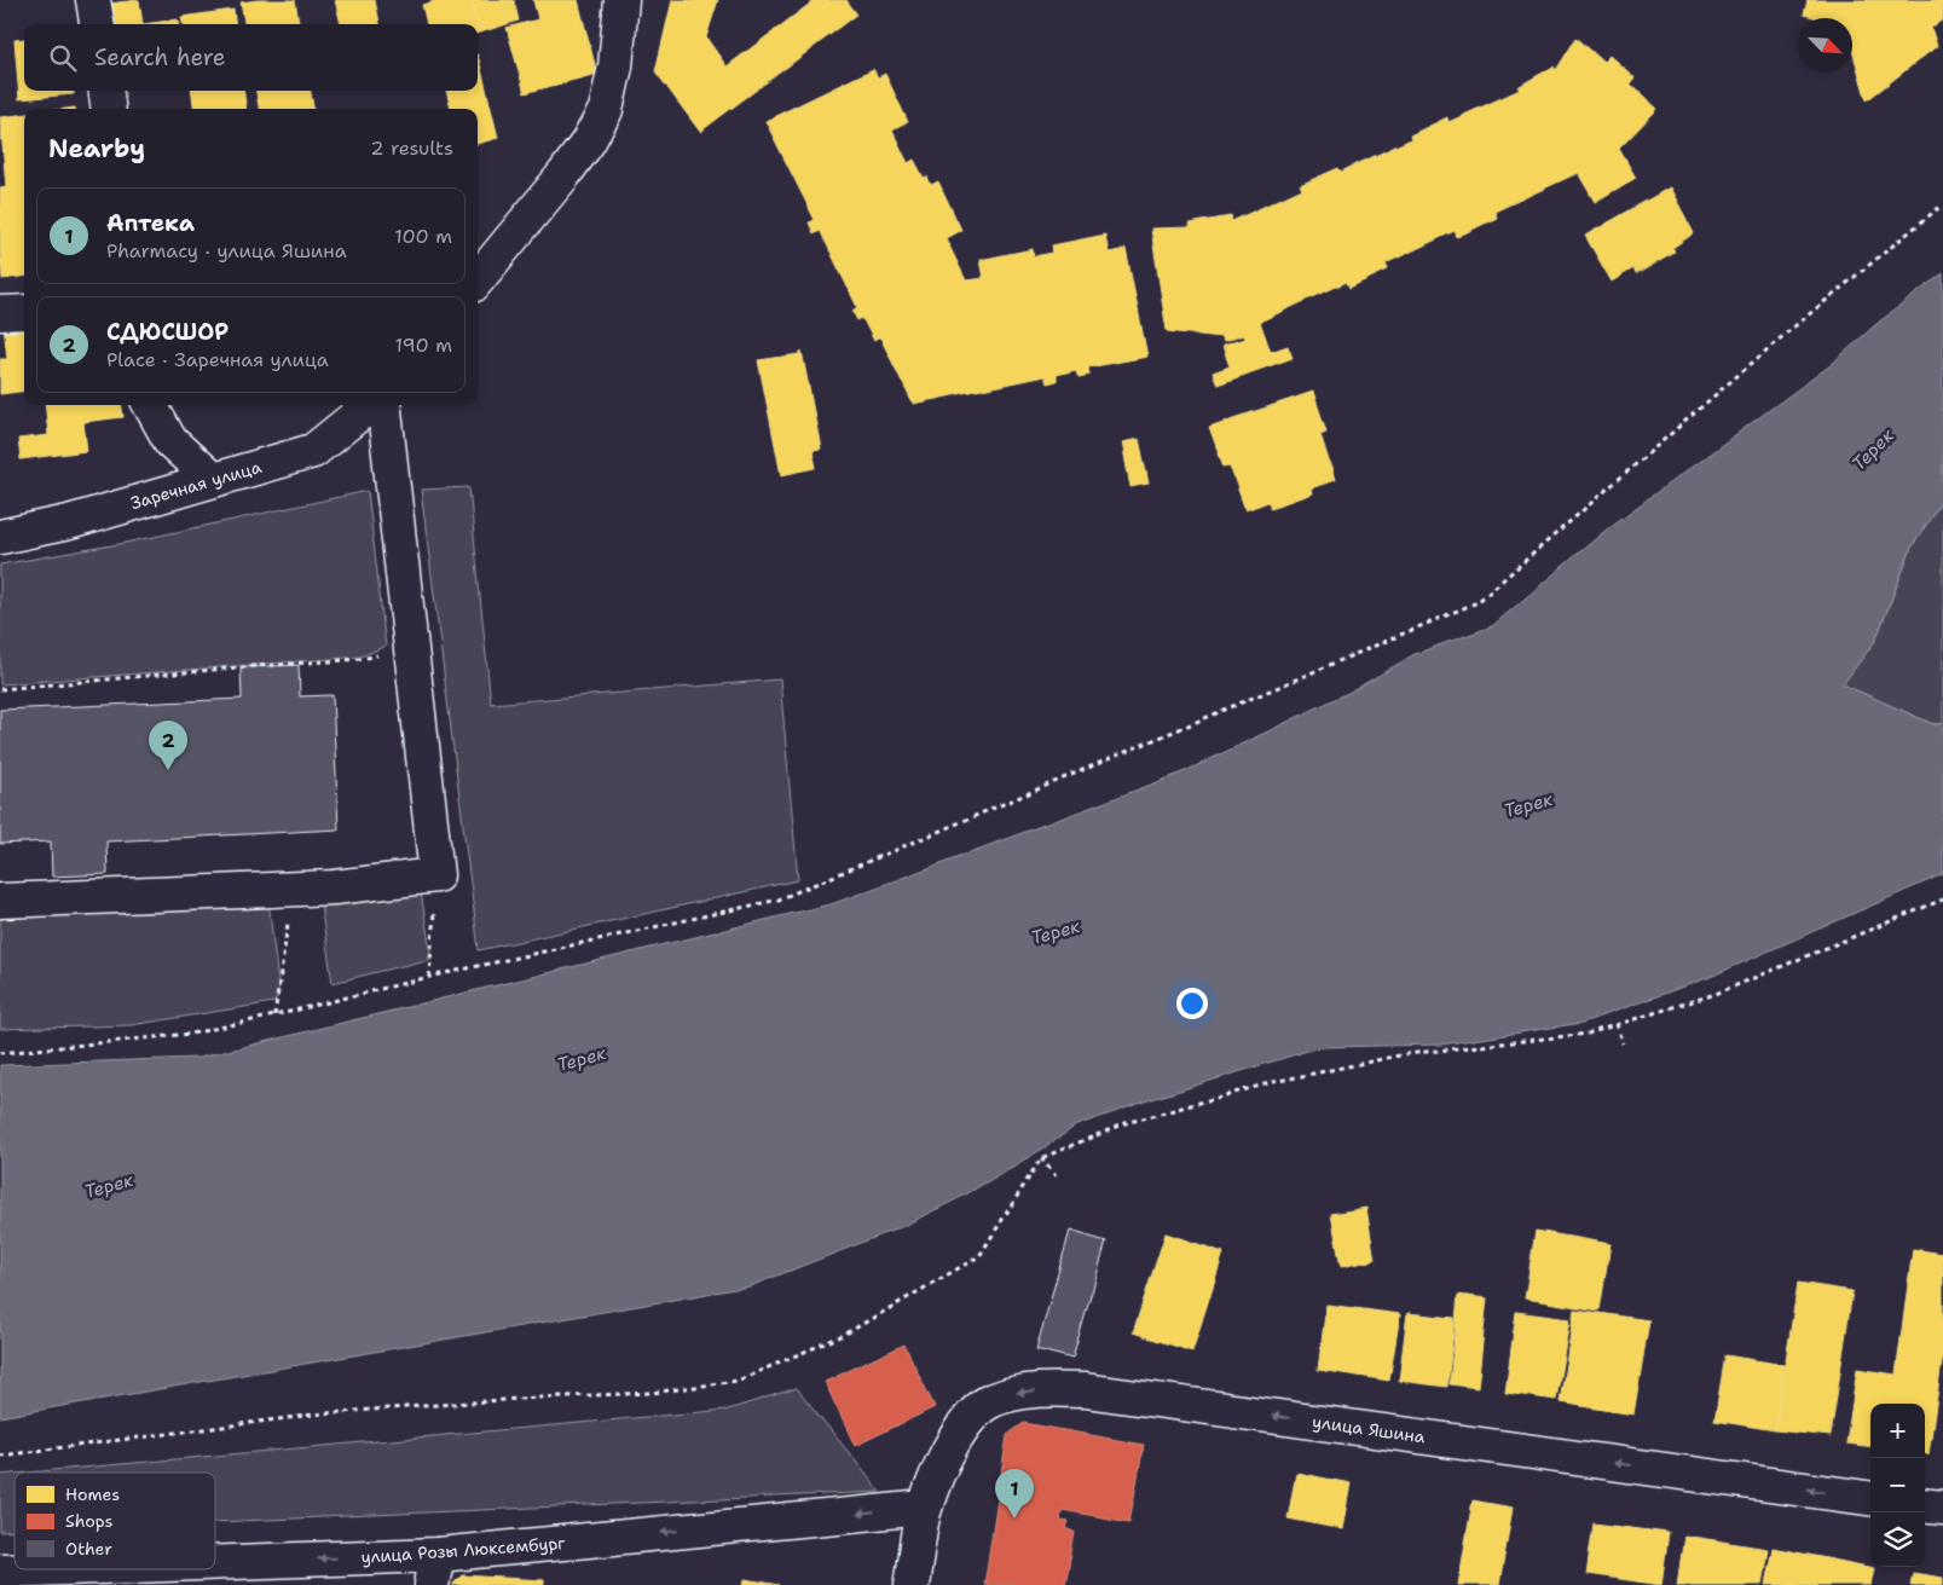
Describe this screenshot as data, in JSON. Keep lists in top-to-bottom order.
{
  "streets": {
    "street": ["Заречная улица", "улица Яшина", "улица Розы Люксембург"]
  },
  "crossings": [
    ["улица Яшина", "улица Розы Люксембург"]
  ],
  "one_way": ["улица Яшина", "улица Розы Люксембург"],
  "water": ["Терек"],
  "legend": ["Homes", "Shops", "Other"],
  "north": "bottom right",
  "page": {
    "search": "Search here",
    "heading": ["Nearby", "2 results"],
    "list": [
      {
        "mark": "1",
        "name": "Аптека",
        "note": "Pharmacy · улица Яшина",
        "value": "100 m"
      },
      {
        "mark": "2",
        "name": "СДЮСШОР",
        "note": "Place · Заречная улица",
        "value": "190 m"
      }
    ],
    "pins": ["2", "1"],
    "map_buttons": ["+", "−"]
  }
}
